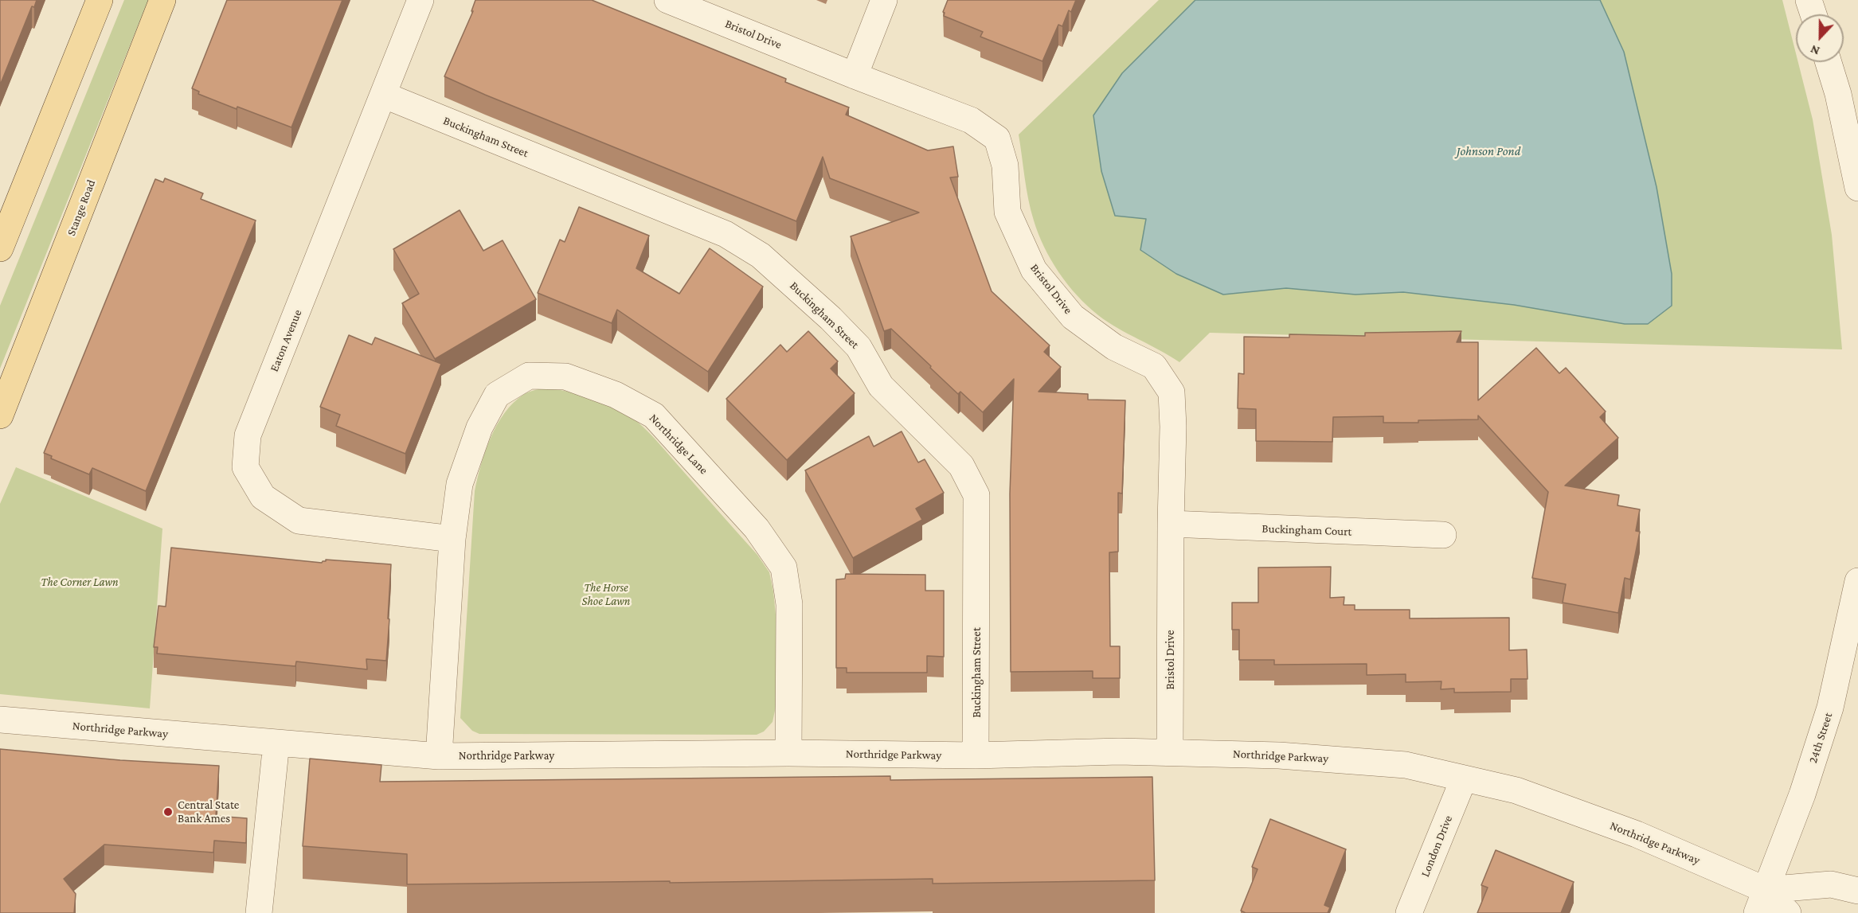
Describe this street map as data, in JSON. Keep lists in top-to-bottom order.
{
  "streets": {
    "main road": ["Stange Road"],
    "street": [
      "Bristol Drive",
      "Buckingham Street",
      "Eaton Avenue",
      "Northridge Lane",
      "Buckingham Court",
      "Northridge Parkway",
      "24th Street",
      "London Drive"
    ]
  },
  "crossings": [
    ["Bristol Drive", "Buckingham Court"],
    ["Bristol Drive", "Northridge Parkway"],
    ["Buckingham Street", "Eaton Avenue"],
    ["Buckingham Street", "Northridge Parkway"],
    ["Eaton Avenue", "Northridge Lane"],
    ["Northridge Lane", "Northridge Parkway"],
    ["Northridge Parkway", "24th Street"],
    ["Northridge Parkway", "London Drive"]
  ],
  "water": ["Johnson Pond"],
  "parks": ["The Corner Lawn", "The Horse Shoe Lawn"],
  "places": ["Central State Bank Ames"],
  "north": "bottom"
}
